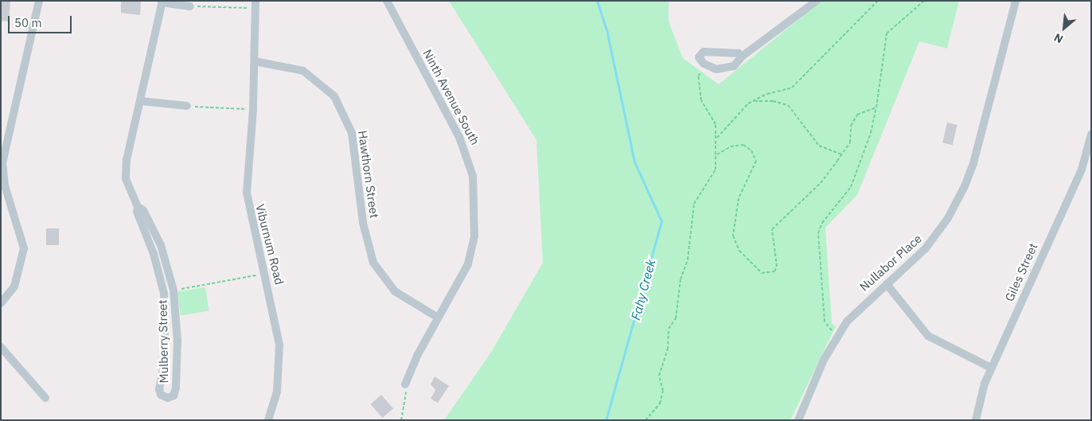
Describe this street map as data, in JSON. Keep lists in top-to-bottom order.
{
  "streets": {
    "street": [
      "Ninth Avenue South",
      "Hawthorn Street",
      "Viburnum Road",
      "Nullabor Place",
      "Giles Street",
      "Mulberry Street"
    ]
  },
  "crossings": [
    ["Ninth Avenue South", "Hawthorn Street"],
    ["Hawthorn Street", "Viburnum Road"]
  ],
  "water": ["Fahy Creek"],
  "scale_bar": "50 m",
  "north": "bottom left"
}
